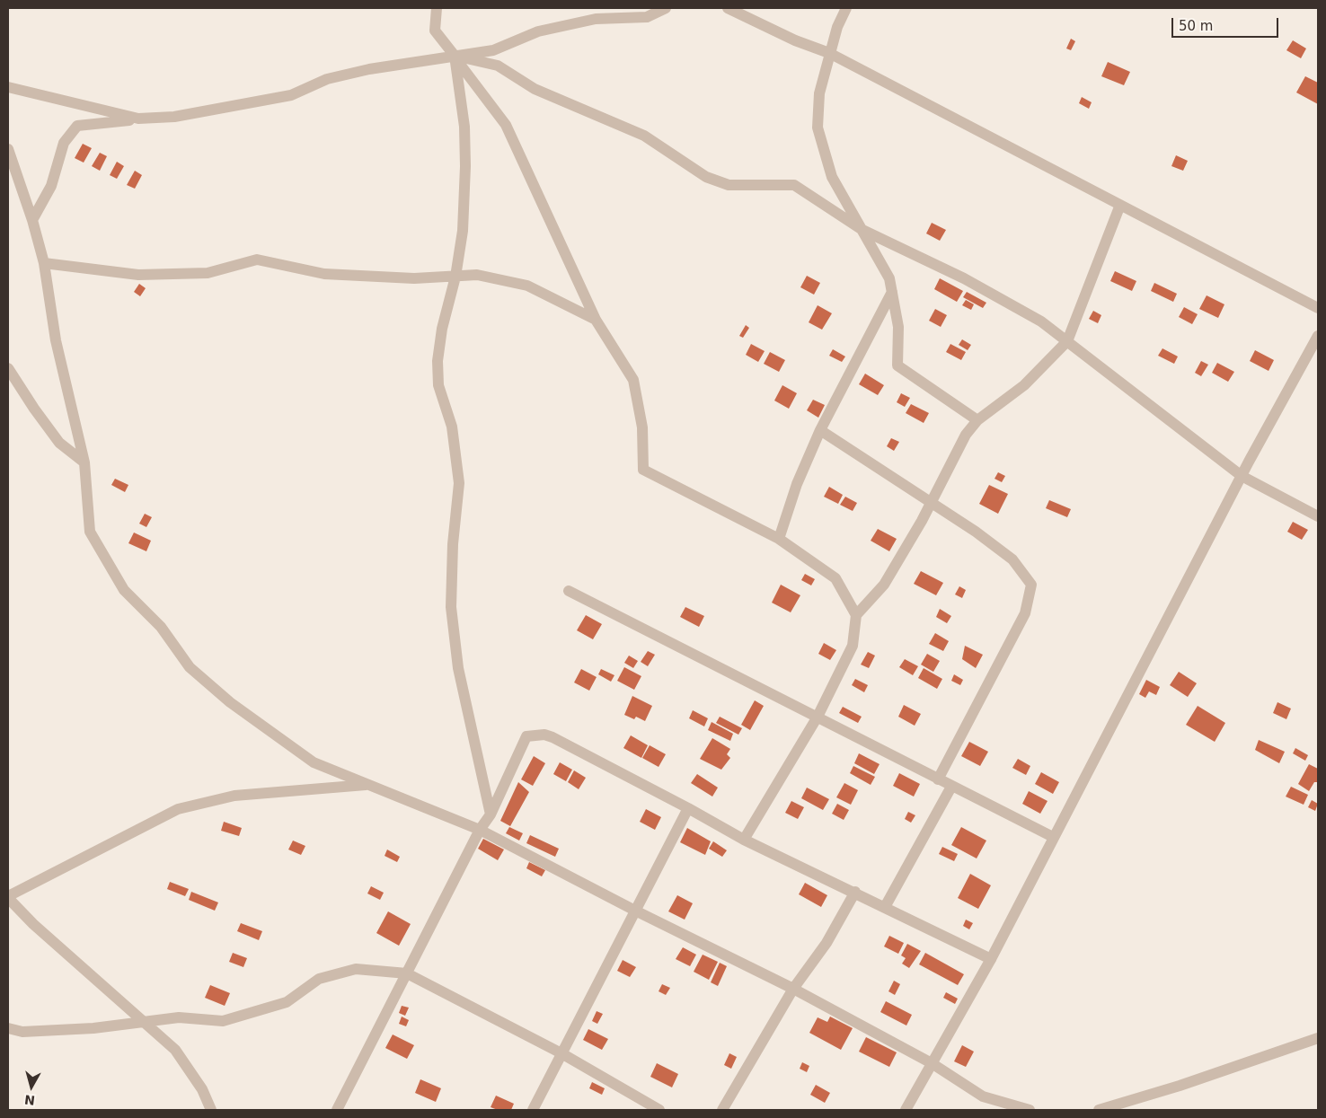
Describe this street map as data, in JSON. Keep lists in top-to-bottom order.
{
  "scale_bar": "50 m",
  "north": "bottom"
}
